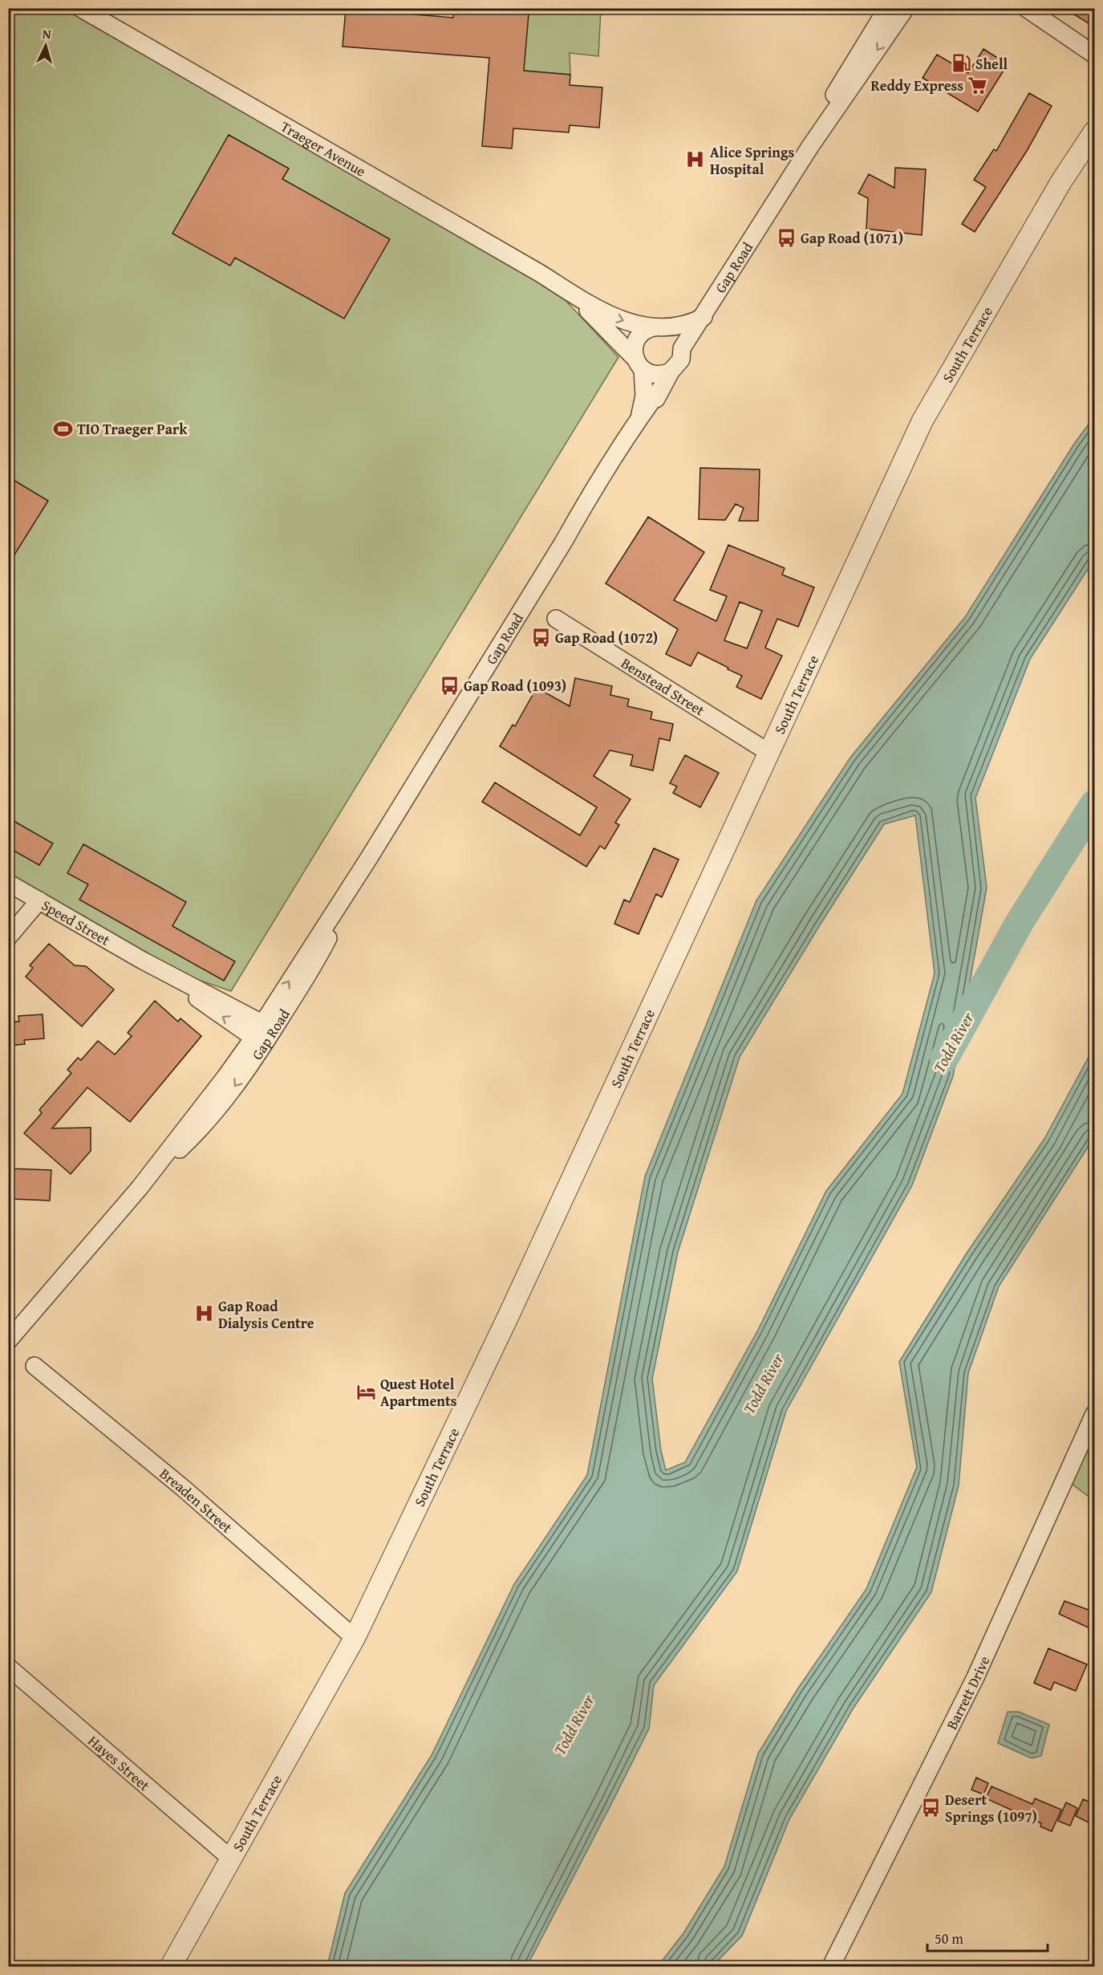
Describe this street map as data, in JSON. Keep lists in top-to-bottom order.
{
  "streets": {
    "street": [
      "Traeger Avenue",
      "Gap Road",
      "South Terrace",
      "Benstead Street",
      "Speed Street",
      "Breaden Street",
      "Barrett Drive",
      "Hayes Street"
    ]
  },
  "crossings": [
    ["Traeger Avenue", "Gap Road"],
    ["Gap Road", "Speed Street"],
    ["South Terrace", "Benstead Street"],
    ["South Terrace", "Breaden Street"],
    ["South Terrace", "Hayes Street"]
  ],
  "water": ["Todd River"],
  "places": {
    "fuel station": ["Shell"],
    "supermarket": ["Reddy Express"],
    "hospital": ["Alice Springs Hospital", "Gap Road Dialysis Centre"],
    "bus stop": [
      "Gap Road (1071)",
      "Gap Road (1072)",
      "Gap Road (1093)",
      "Desert Springs (1097)"
    ],
    "sports": ["TIO Traeger Park"],
    "hotel": ["Quest Hotel Apartments"]
  },
  "scale_bar": "50 m",
  "north": "top"
}
